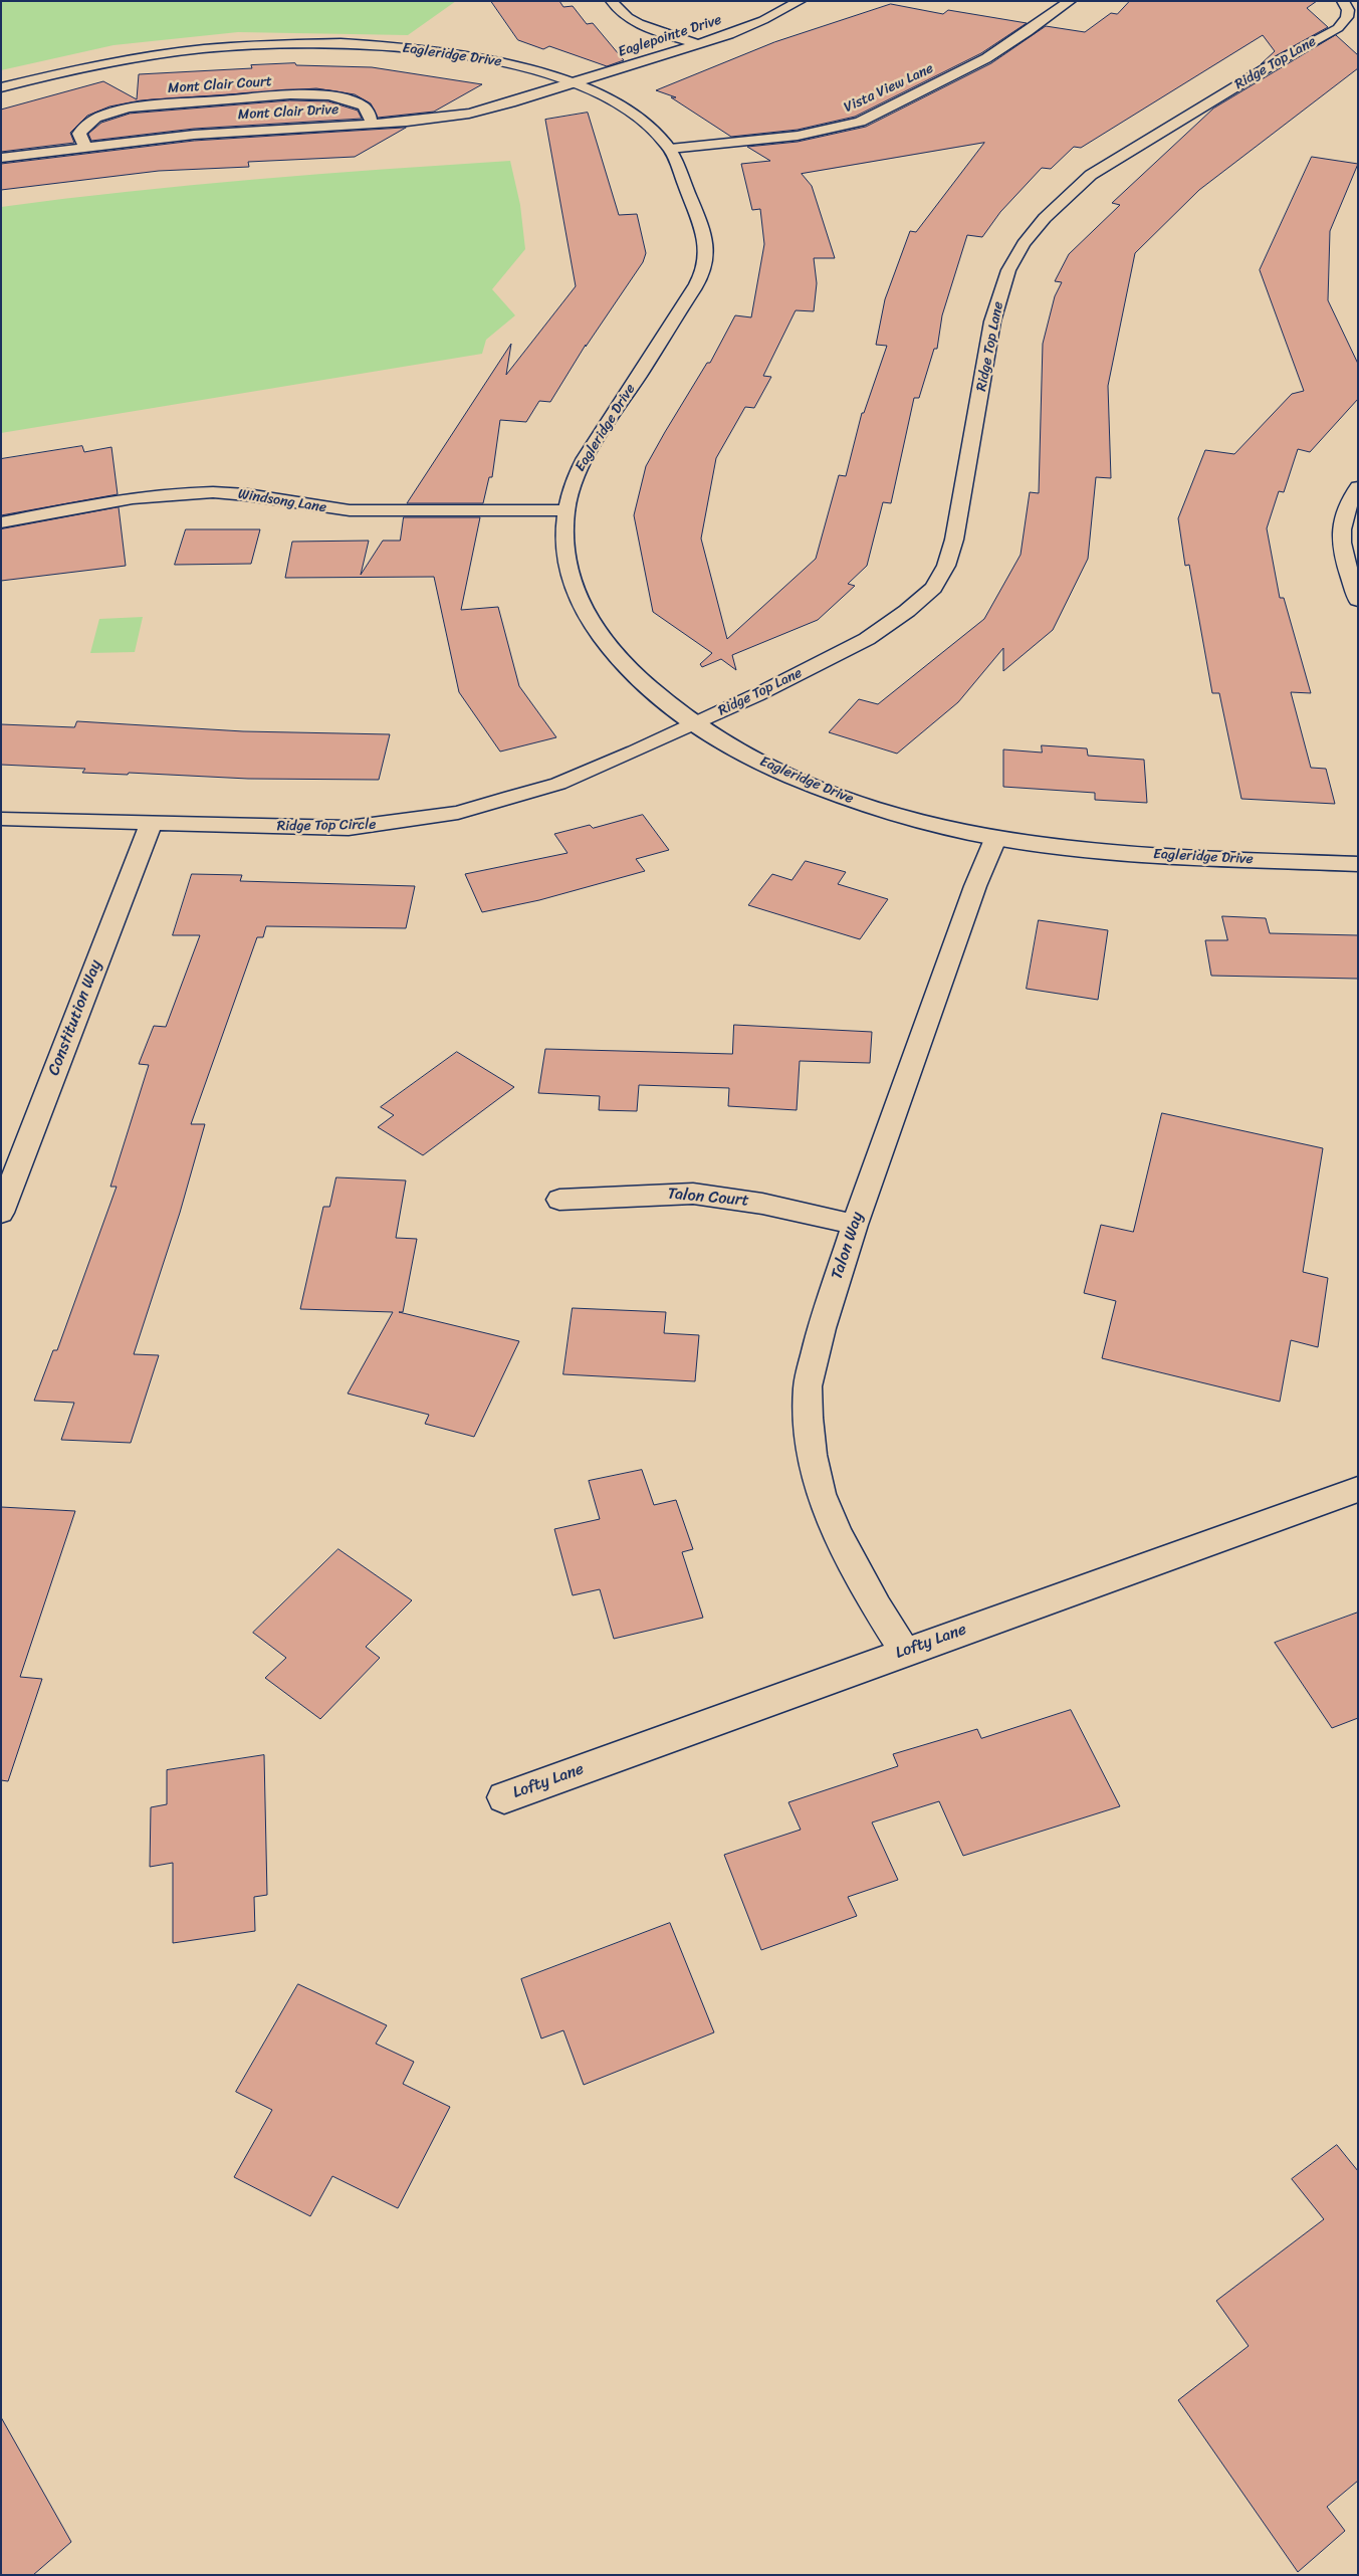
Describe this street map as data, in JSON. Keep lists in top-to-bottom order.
{
  "streets": {
    "street": [
      "Eaglepointe Drive",
      "Eagleridge Drive",
      "Ridge Top Lane",
      "Mont Clair Court",
      "Vista View Lane",
      "Mont Clair Drive",
      "Windsong Lane",
      "Ridge Top Circle",
      "Constitution Way",
      "Talon Court",
      "Talon Way",
      "Lofty Lane"
    ]
  },
  "crossings": [
    ["Eaglepointe Drive", "Eagleridge Drive"],
    ["Eaglepointe Drive", "Mont Clair Drive"],
    ["Eagleridge Drive", "Ridge Top Lane"],
    ["Eagleridge Drive", "Vista View Lane"],
    ["Eagleridge Drive", "Mont Clair Drive"],
    ["Eagleridge Drive", "Windsong Lane"],
    ["Eagleridge Drive", "Ridge Top Circle"],
    ["Eagleridge Drive", "Talon Way"],
    ["Ridge Top Lane", "Ridge Top Circle"],
    ["Mont Clair Court", "Mont Clair Drive"],
    ["Ridge Top Circle", "Constitution Way"],
    ["Talon Court", "Talon Way"],
    ["Talon Way", "Lofty Lane"]
  ]
}
